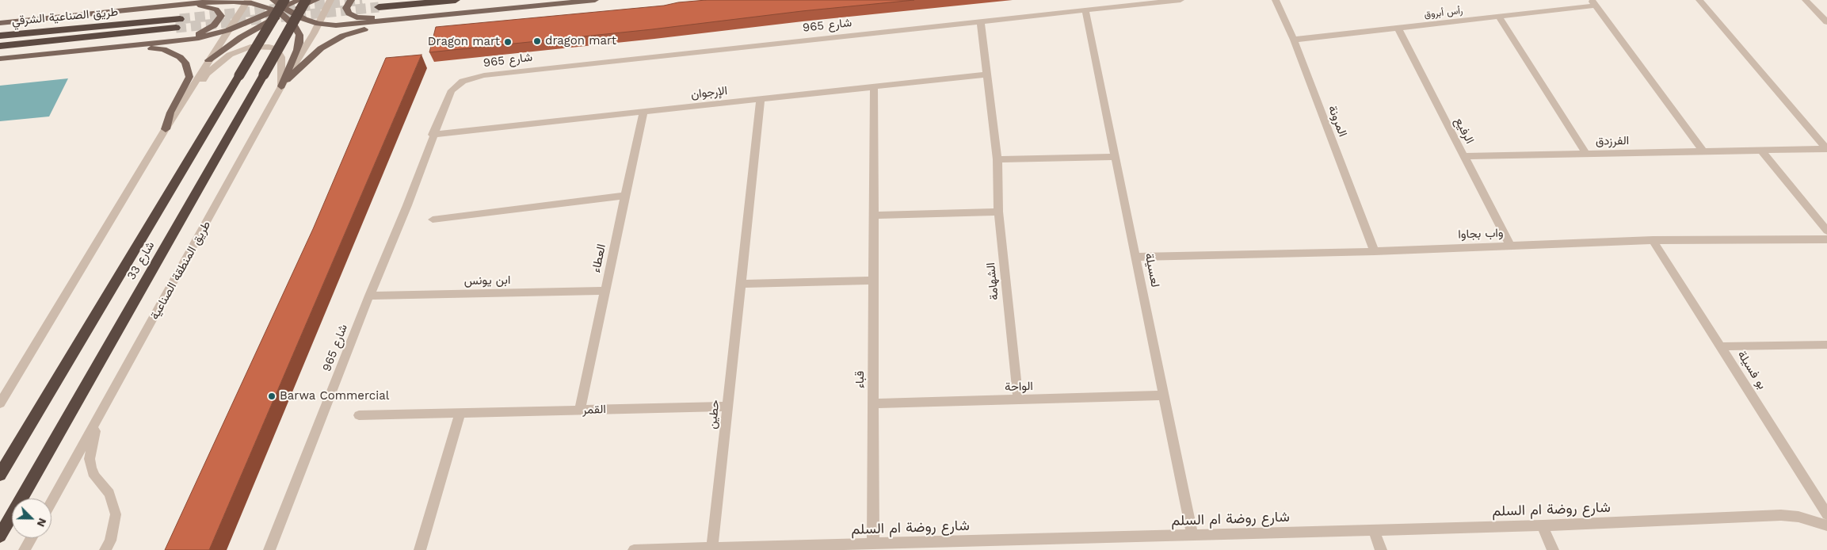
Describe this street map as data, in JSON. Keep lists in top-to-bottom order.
{
  "streets": {
    "highway": ["طريق الصناعية الشرقي", "شارع 33"],
    "street": [
      "رأس أبروق",
      "شارع 965",
      "الإرجوان",
      "المرونة",
      "الرفيع",
      "الفرزدق",
      "واب بجاوا",
      "العطاء",
      "طريق المنطقة الصناعية",
      "لعسيلة",
      "ابن يونس",
      "الشهامة",
      "بو فسيلة",
      "قباء",
      "الواحة",
      "القمر",
      "حطين",
      "شارع روضة ام السلم"
    ]
  },
  "crossings": [
    ["رأس أبروق", "المرونة"],
    ["رأس أبروق", "الرفيع"],
    ["شارع 965", "الإرجوان"],
    ["شارع 965", "لعسيلة"],
    ["شارع 965", "ابن يونس"],
    ["شارع 965", "الشهامة"],
    ["الإرجوان", "العطاء"],
    ["الإرجوان", "الشهامة"],
    ["الإرجوان", "قباء"],
    ["الإرجوان", "حطين"],
    ["المرونة", "واب بجاوا"],
    ["الرفيع", "الفرزدق"],
    ["الرفيع", "واب بجاوا"],
    ["واب بجاوا", "لعسيلة"],
    ["واب بجاوا", "بو فسيلة"],
    ["العطاء", "ابن يونس"],
    ["العطاء", "القمر"],
    ["لعسيلة", "الواحة"],
    ["لعسيلة", "شارع روضة ام السلم"],
    ["الشهامة", "الواحة"],
    ["قباء", "الواحة"],
    ["قباء", "شارع روضة ام السلم"],
    ["القمر", "حطين"],
    ["حطين", "شارع روضة ام السلم"]
  ],
  "places": ["dragon mart", "Dragon mart", "Barwa Commercial"],
  "north": "bottom right"
}
